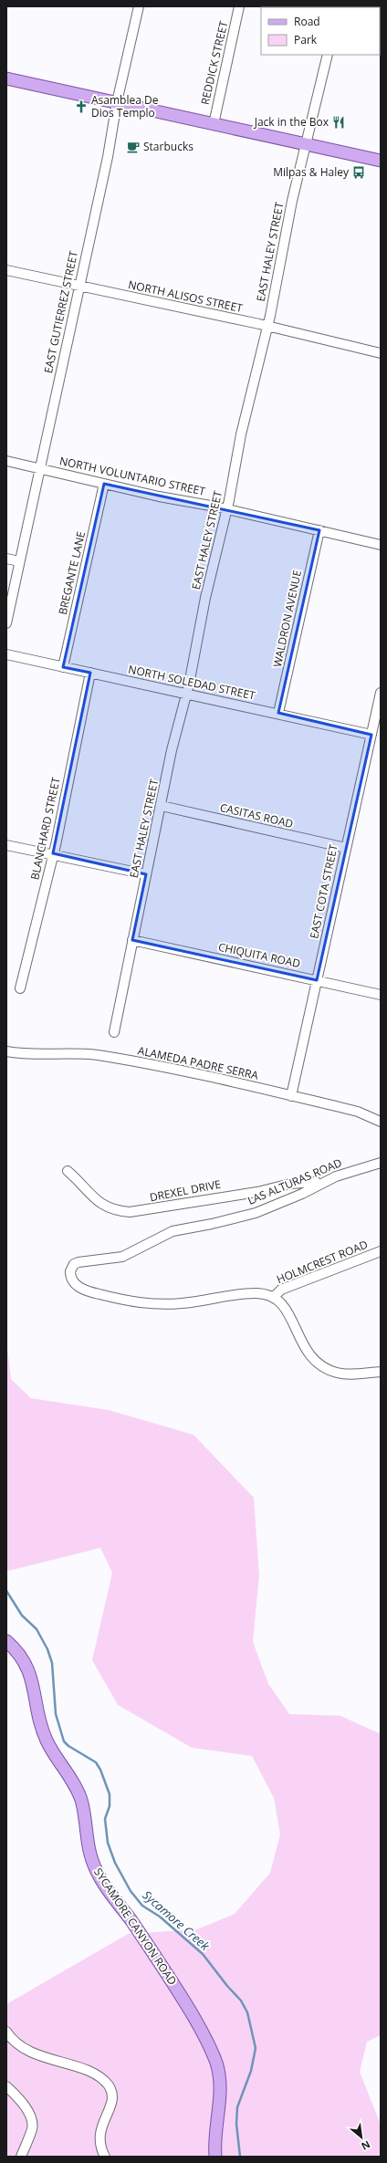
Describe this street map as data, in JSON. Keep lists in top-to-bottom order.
{
  "streets": {
    "main road": ["SYCAMORE CANYON ROAD"],
    "street": [
      "REDDICK STREET",
      "EAST HALEY STREET",
      "NORTH ALISOS STREET",
      "EAST GUTIERREZ STREET",
      "NORTH VOLUNTARIO STREET",
      "BREGANTE LANE",
      "WALDRON AVENUE",
      "NORTH SOLEDAD STREET",
      "CASITAS ROAD",
      "BLANCHARD STREET",
      "EAST COTA STREET",
      "CHIQUITA ROAD",
      "ALAMEDA PADRE SERRA",
      "LAS ALTURAS ROAD",
      "DREXEL DRIVE",
      "HOLMCREST ROAD"
    ]
  },
  "crossings": [
    ["EAST HALEY STREET", "NORTH ALISOS STREET"],
    ["EAST HALEY STREET", "NORTH VOLUNTARIO STREET"],
    ["EAST HALEY STREET", "NORTH SOLEDAD STREET"],
    ["EAST HALEY STREET", "CASITAS ROAD"],
    ["EAST HALEY STREET", "CHIQUITA ROAD"],
    ["NORTH ALISOS STREET", "EAST GUTIERREZ STREET"],
    ["EAST GUTIERREZ STREET", "NORTH VOLUNTARIO STREET"],
    ["NORTH VOLUNTARIO STREET", "BREGANTE LANE"],
    ["NORTH VOLUNTARIO STREET", "WALDRON AVENUE"],
    ["BREGANTE LANE", "NORTH SOLEDAD STREET"],
    ["WALDRON AVENUE", "NORTH SOLEDAD STREET"],
    ["NORTH SOLEDAD STREET", "BLANCHARD STREET"],
    ["NORTH SOLEDAD STREET", "EAST COTA STREET"],
    ["CASITAS ROAD", "EAST COTA STREET"],
    ["EAST COTA STREET", "CHIQUITA ROAD"],
    ["EAST COTA STREET", "ALAMEDA PADRE SERRA"],
    ["LAS ALTURAS ROAD", "DREXEL DRIVE"],
    ["LAS ALTURAS ROAD", "HOLMCREST ROAD"]
  ],
  "water": ["Sycamore Creek"],
  "places": {
    "church": ["Asamblea De Dios Templo"],
    "restaurant": ["Jack in the Box"],
    "cafe": ["Starbucks"],
    "bus stop": ["Milpas & Haley"]
  },
  "legend": ["Road", "Park"],
  "north": "bottom right"
}
